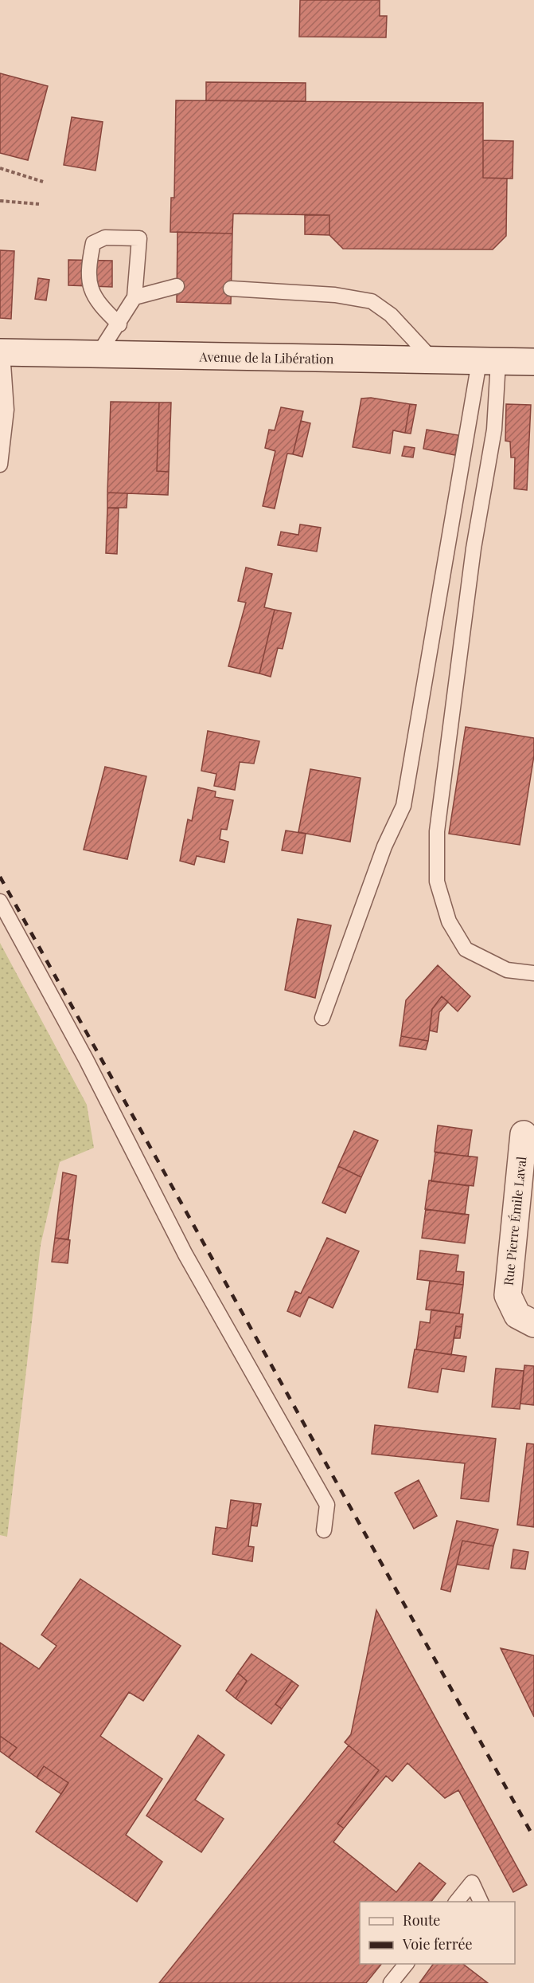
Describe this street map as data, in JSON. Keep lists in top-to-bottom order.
{
  "streets": {
    "main road": ["Avenue de la Libération", "Rue Pierre Émile Laval"]
  },
  "legend": ["Route", "Voie ferrée"]
}
